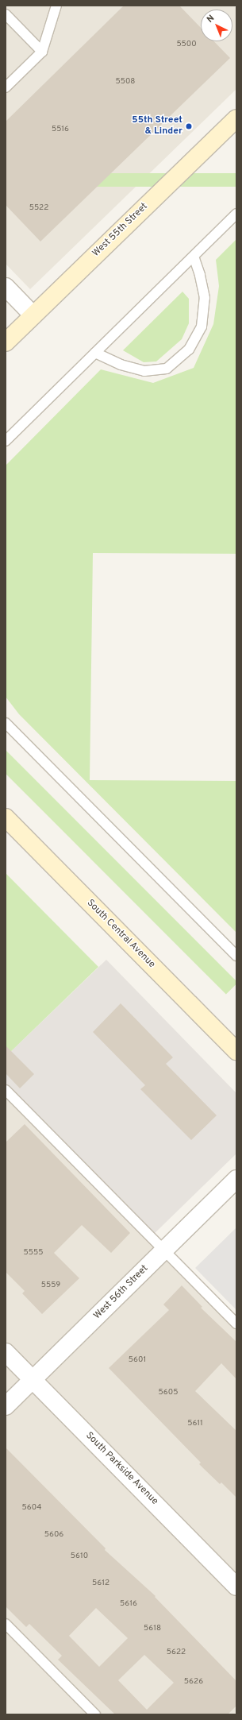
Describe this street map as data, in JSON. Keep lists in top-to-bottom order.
{
  "streets": {
    "main road": ["West 55th Street", "South Central Avenue"],
    "street": ["West 56th Street", "South Parkside Avenue"]
  },
  "crossings": [
    ["West 56th Street", "South Parkside Avenue"]
  ],
  "places": ["55th Street & Linder"],
  "house_numbers": [
    "5500",
    "5508",
    "5516",
    "5522",
    "5555",
    "5559",
    "5601",
    "5605",
    "5611",
    "5604",
    "5606",
    "5610",
    "5612",
    "5616",
    "5618",
    "5622",
    "5626"
  ],
  "north": "top left"
}
